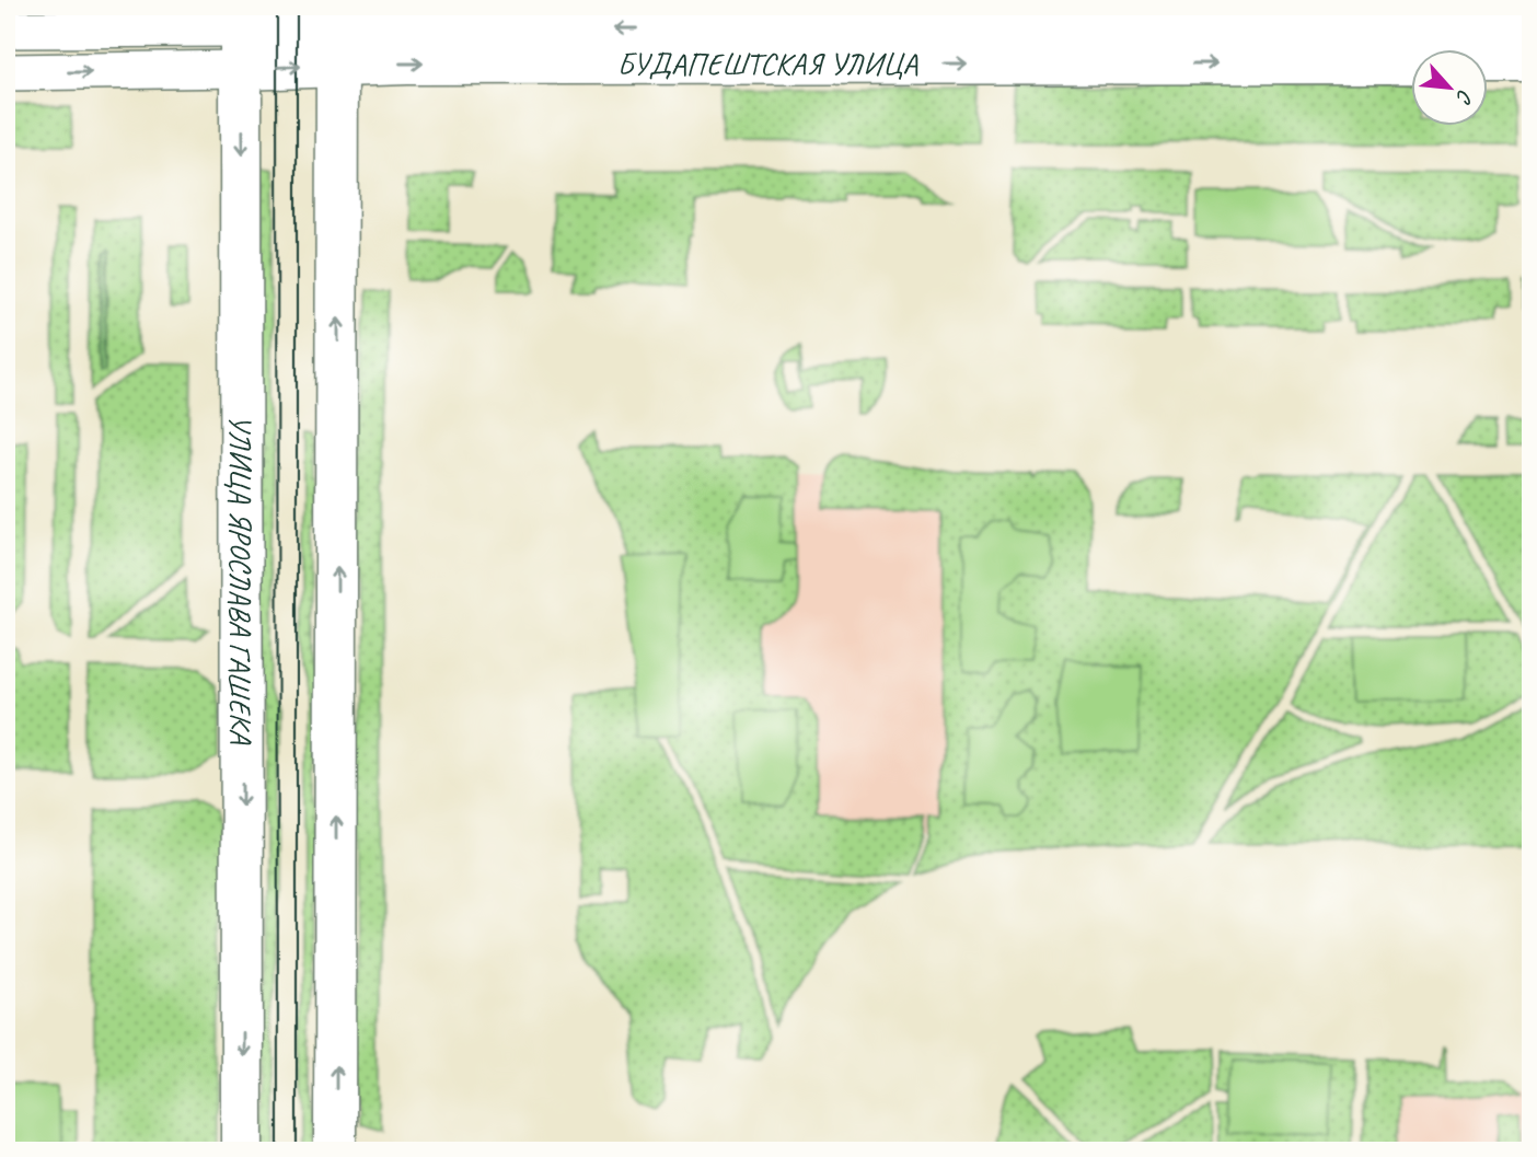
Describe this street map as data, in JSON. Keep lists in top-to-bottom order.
{
  "streets": {
    "street": ["БУДАПЕШТСКАЯ УЛИЦА", "УЛИЦА ЯРОСЛАВА ГАШЕКА"]
  },
  "crossings": [
    ["БУДАПЕШТСКАЯ УЛИЦА", "УЛИЦА ЯРОСЛАВА ГАШЕКА"]
  ],
  "north": "bottom right"
}
